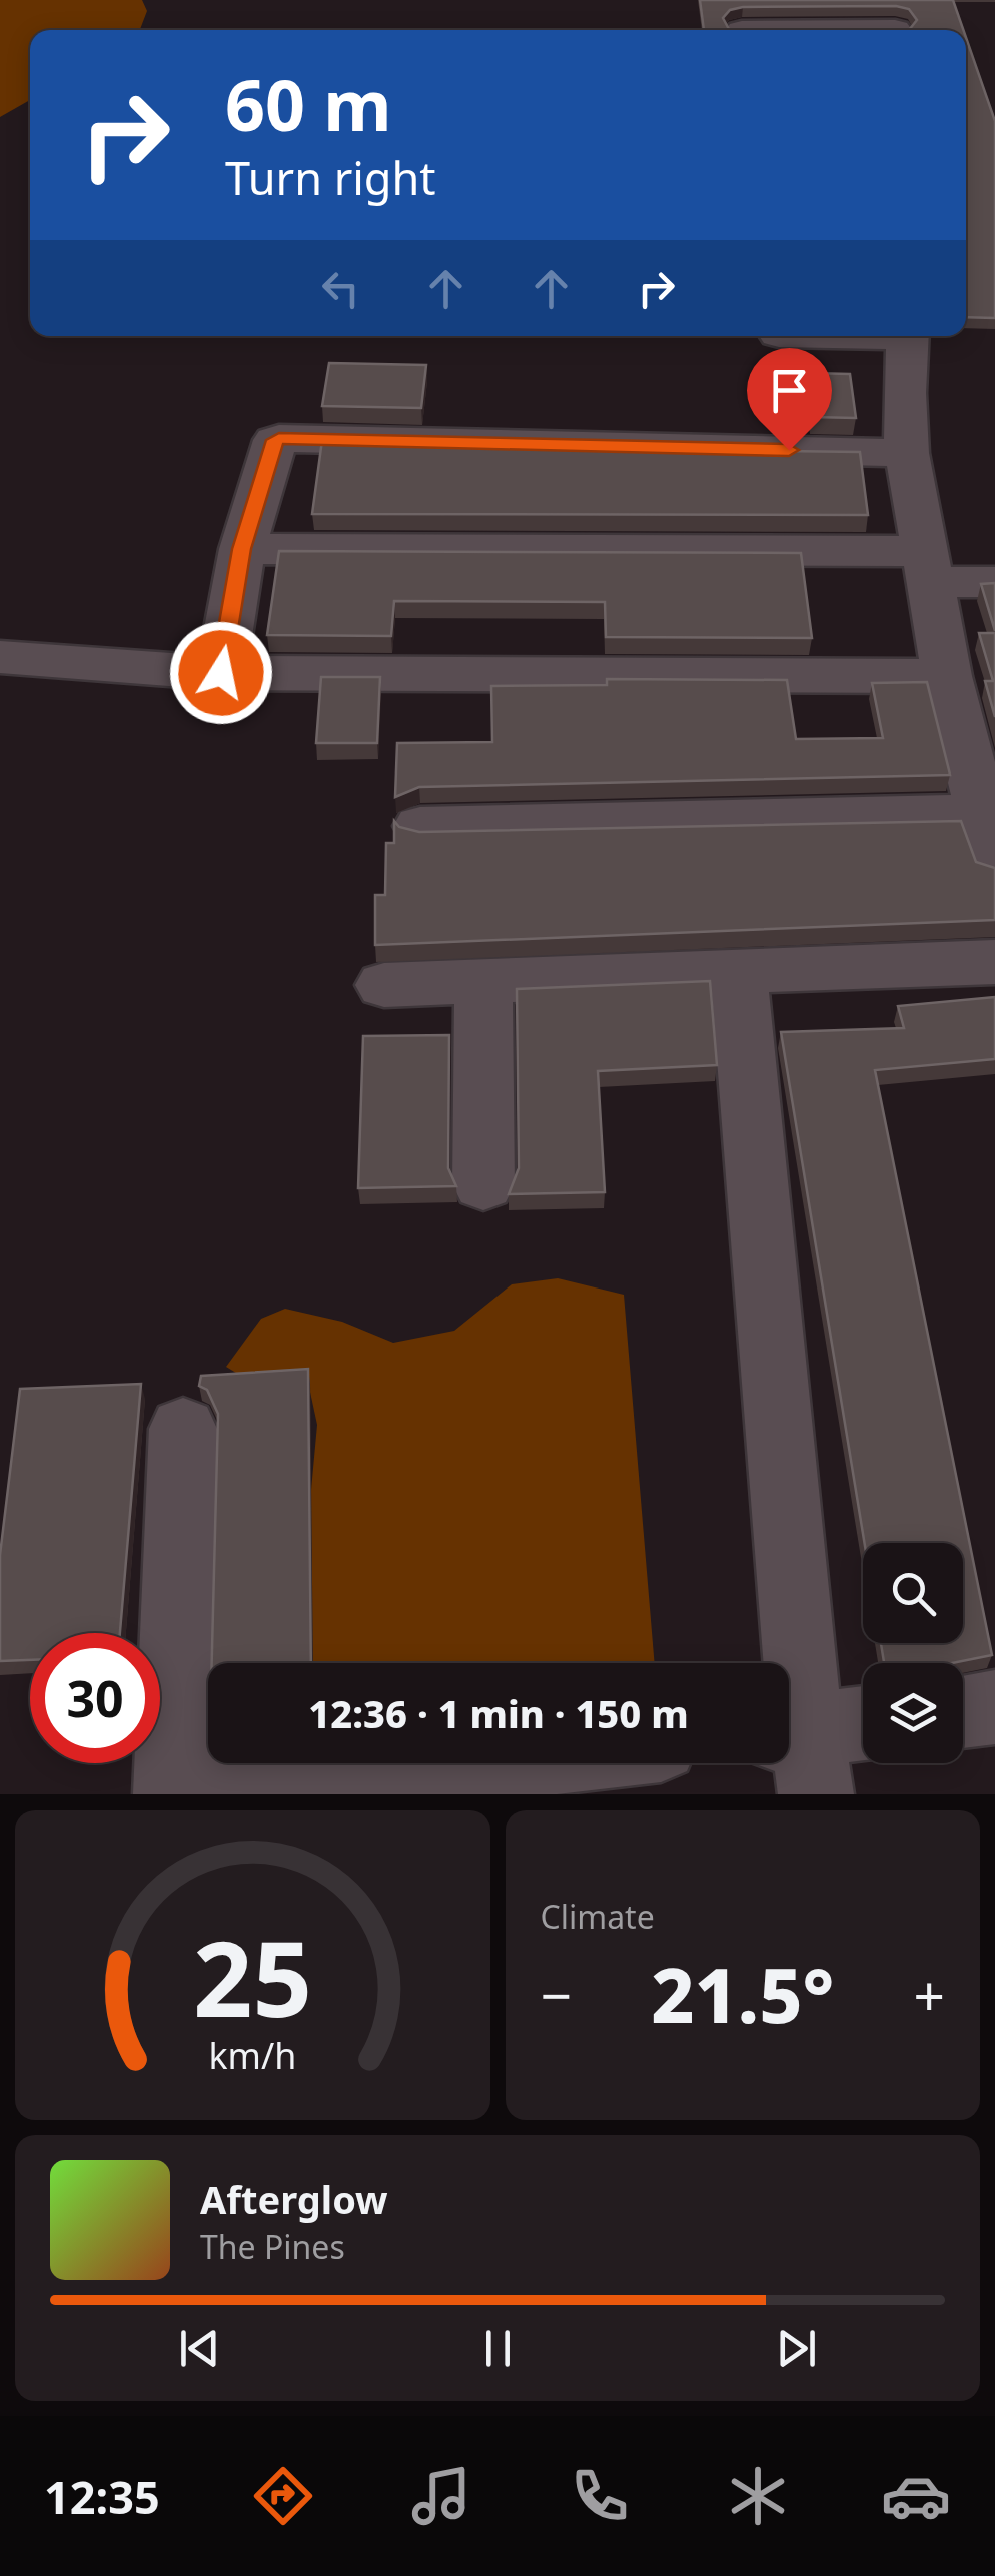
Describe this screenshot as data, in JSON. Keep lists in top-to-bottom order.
{
  "page": {
    "turn": ["60 m", "Turn right"],
    "limit": "30",
    "trip": "12:36 · 1 min · 150 m",
    "tile": "Climate",
    "heat": ["−", "21.5°", "+"],
    "song": ["Afterglow", "The Pines"],
    "tabs": "12:35",
    "gauge": ["25", "km/h"]
  }
}
